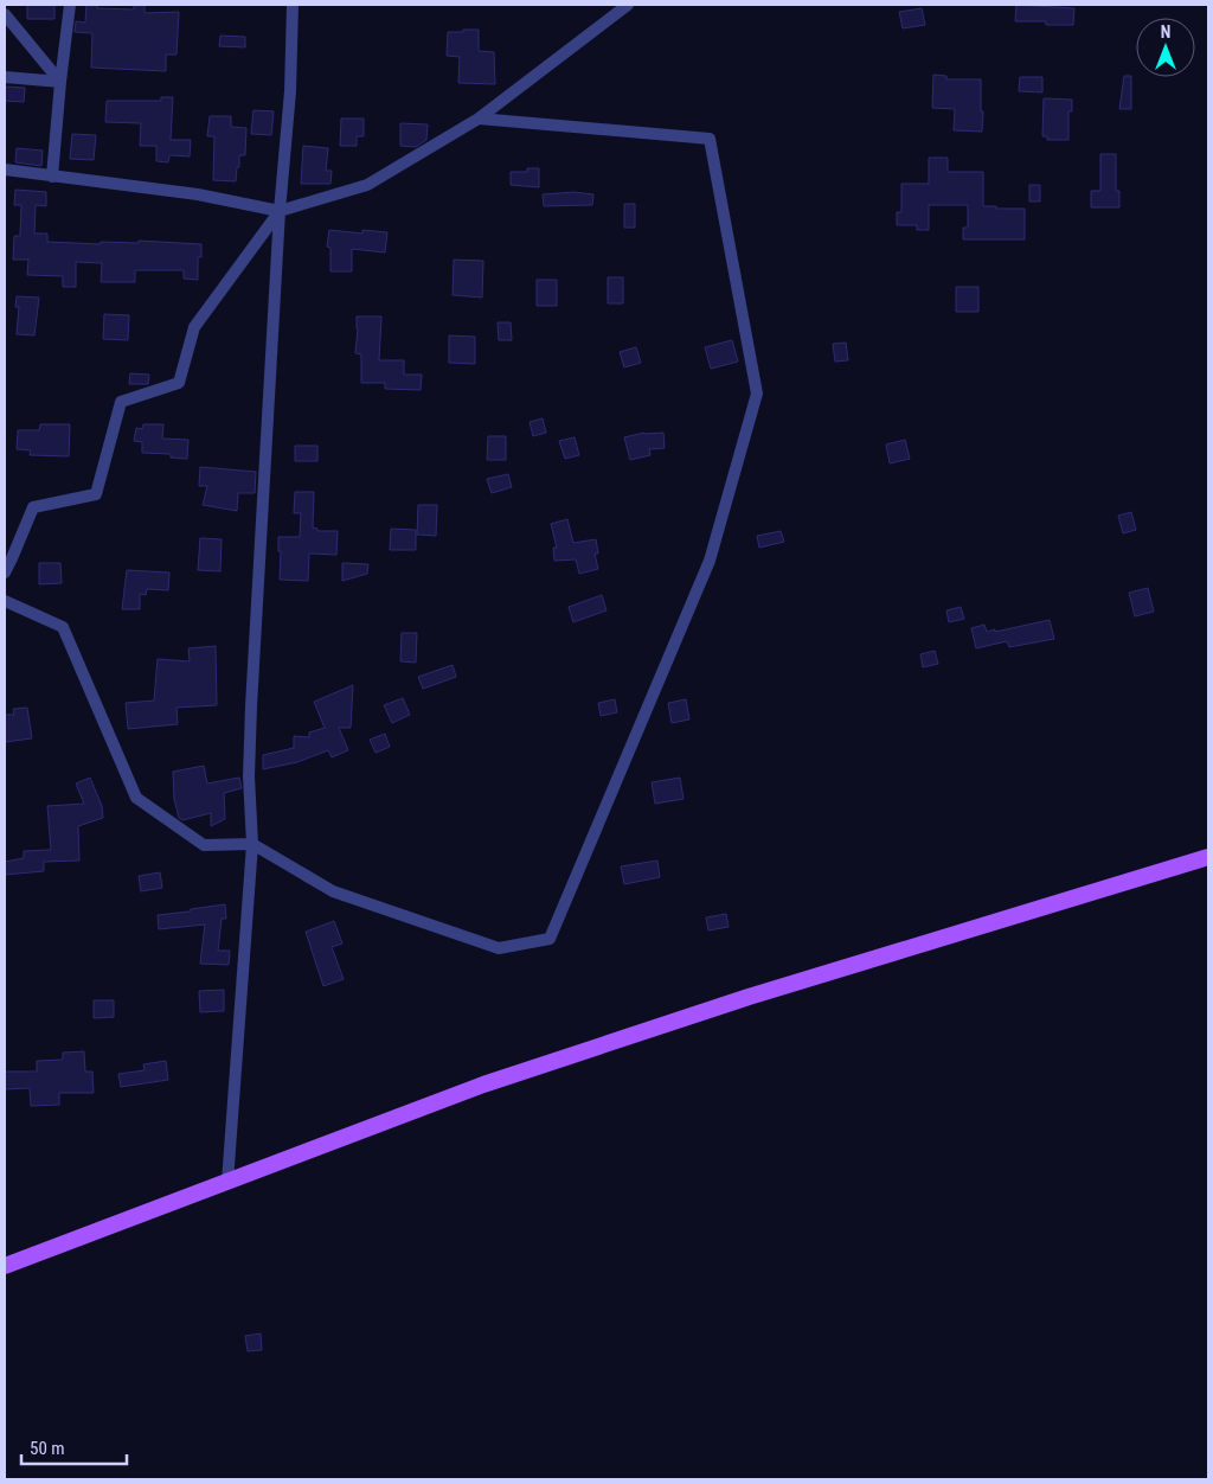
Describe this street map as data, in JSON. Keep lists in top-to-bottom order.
{
  "scale_bar": "50 m",
  "north": "top"
}
